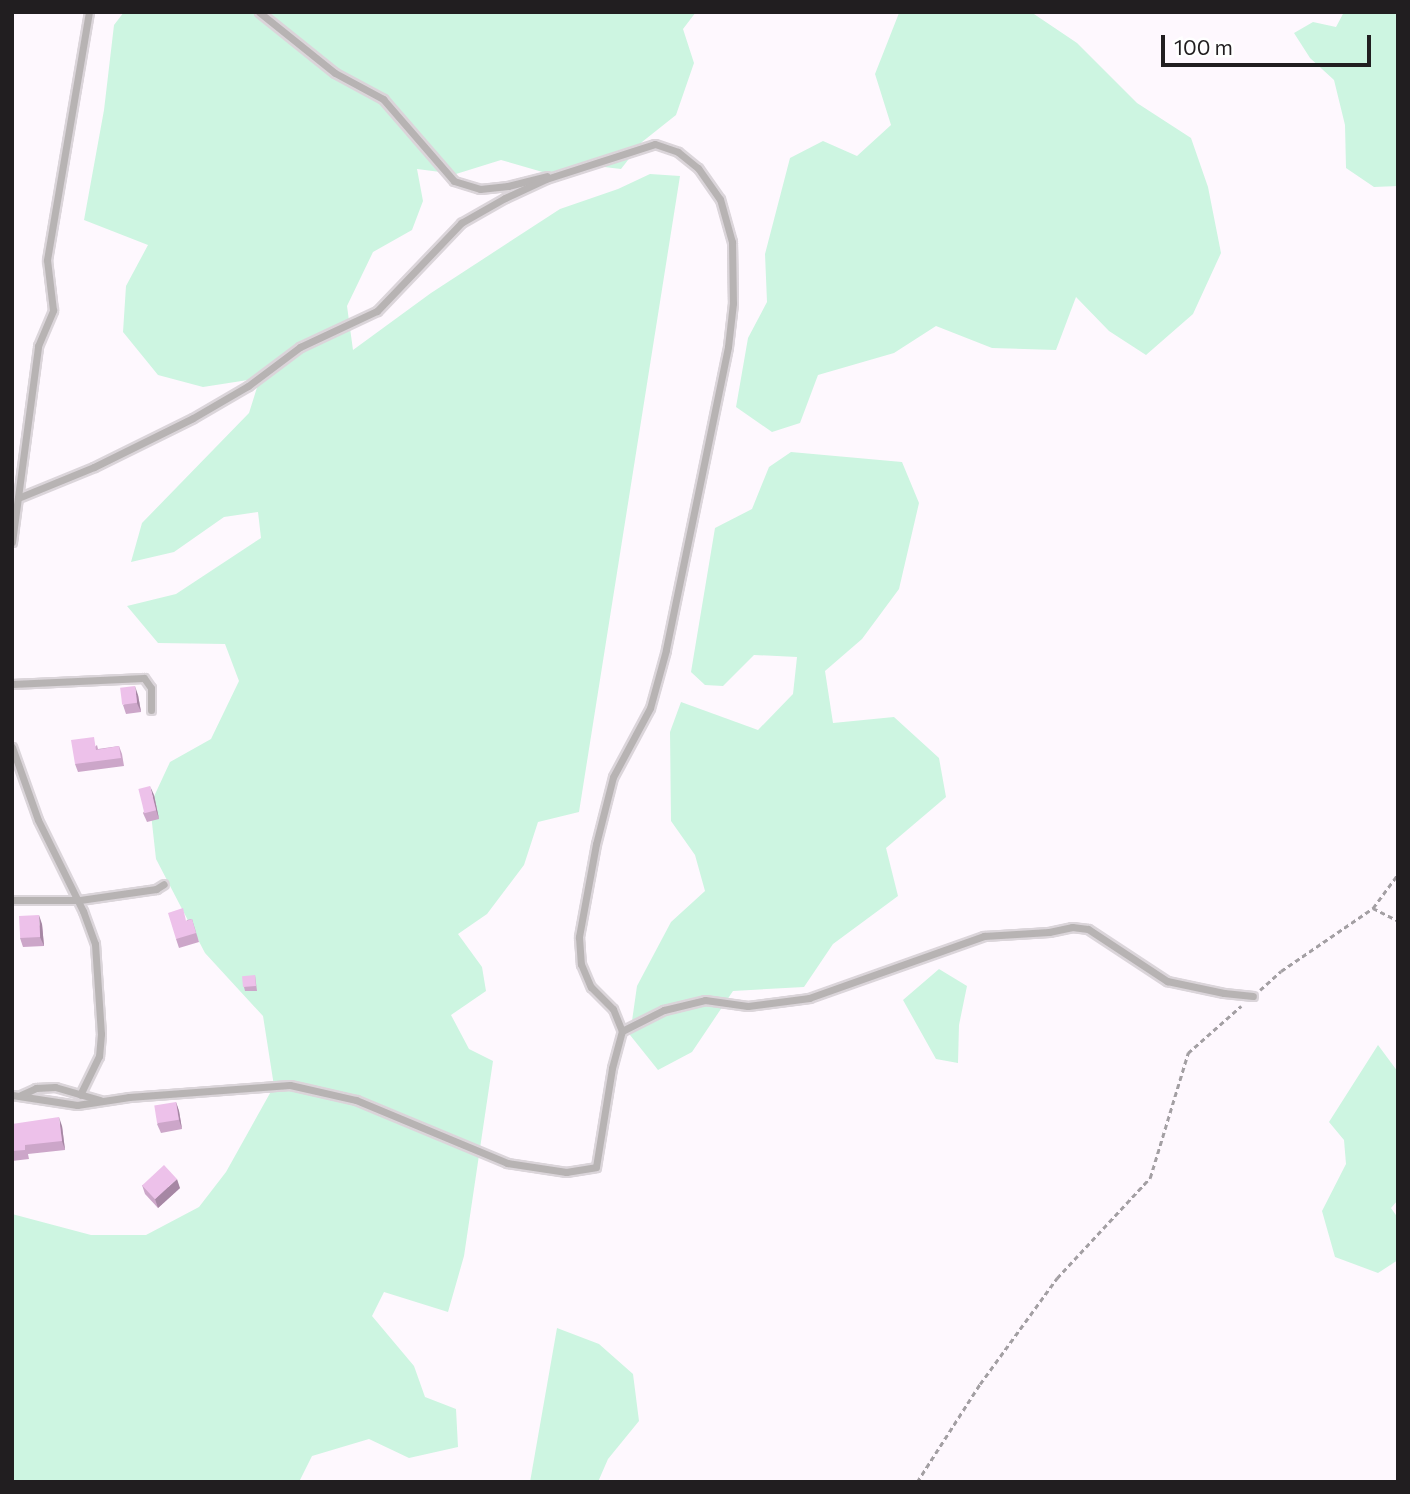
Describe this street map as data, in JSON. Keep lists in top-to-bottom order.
{
  "scale_bar": "100 m"
}
